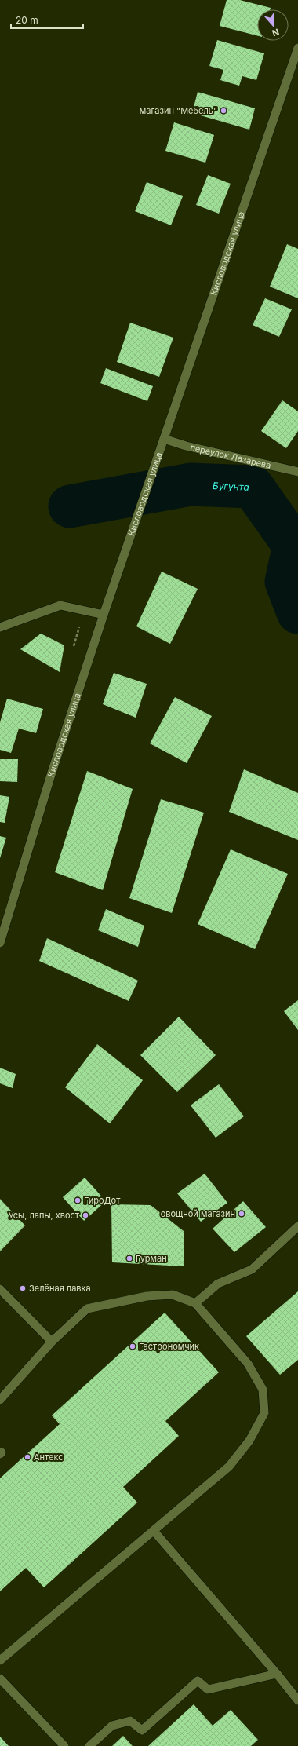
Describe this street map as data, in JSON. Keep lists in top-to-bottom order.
{
  "streets": {
    "street": ["Кисловодская улица", "переулок Лазарева"]
  },
  "crossings": [
    ["Кисловодская улица", "переулок Лазарева"]
  ],
  "water": ["Бугунта"],
  "places": [
    "магазин \"Мебель\"",
    "ГироДот",
    "овощной магазин",
    "Усы, лапы, хвост",
    "Гурман",
    "Зелёная лавка",
    "Гастрономчик",
    "Антекс"
  ],
  "scale_bar": "20 m",
  "north": "bottom"
}
